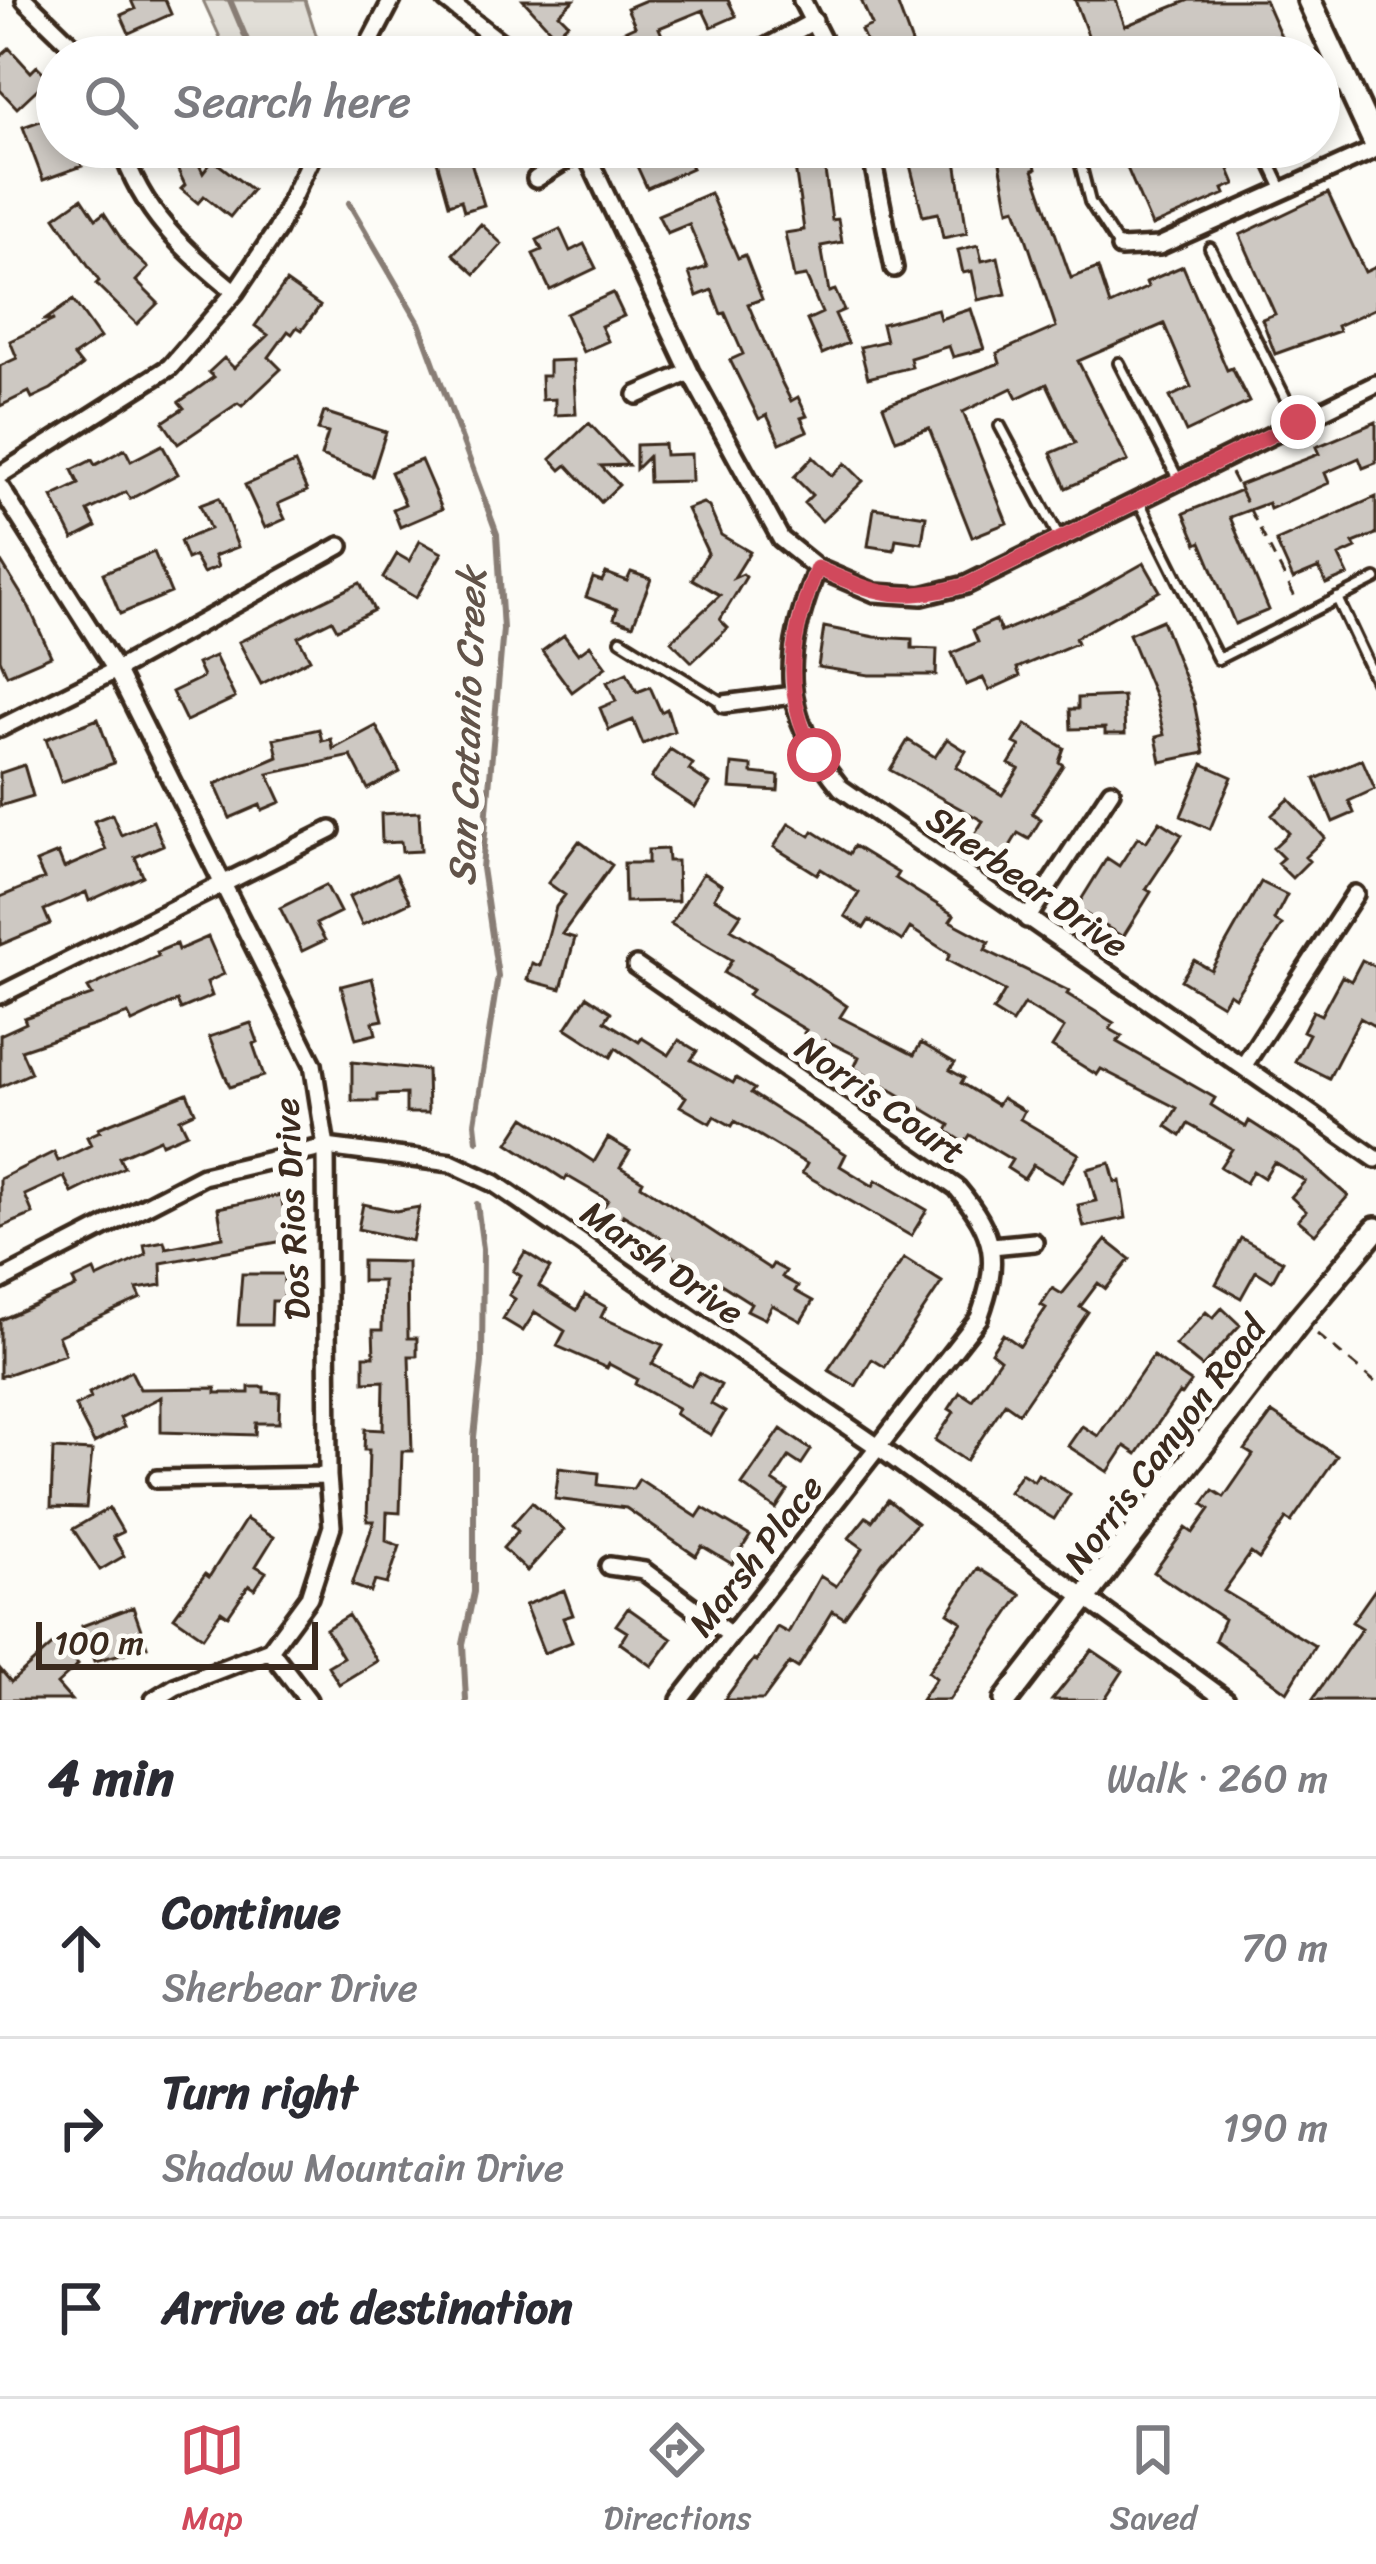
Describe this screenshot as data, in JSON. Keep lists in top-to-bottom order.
{
  "streets": {
    "street": [
      "Sherbear Drive",
      "Norris Court",
      "Dos Rios Drive",
      "Marsh Drive",
      "Norris Canyon Road",
      "Marsh Place"
    ]
  },
  "crossings": [
    ["Dos Rios Drive", "Marsh Drive"],
    ["Marsh Drive", "Norris Canyon Road"],
    ["Marsh Drive", "Marsh Place"]
  ],
  "water": ["San Catanio Creek"],
  "scale_bar": "100 m",
  "page": {
    "search": "Search here",
    "scale": "100 m",
    "heading": ["4 min", "Walk · 260 m"],
    "list": [
      ["Continue", "Sherbear Drive", "70 m"],
      ["Turn right", "Shadow Mountain Drive", "190 m"],
      "Arrive at destination"
    ],
    "nav": ["Map", "Directions", "Saved"]
  }
}
